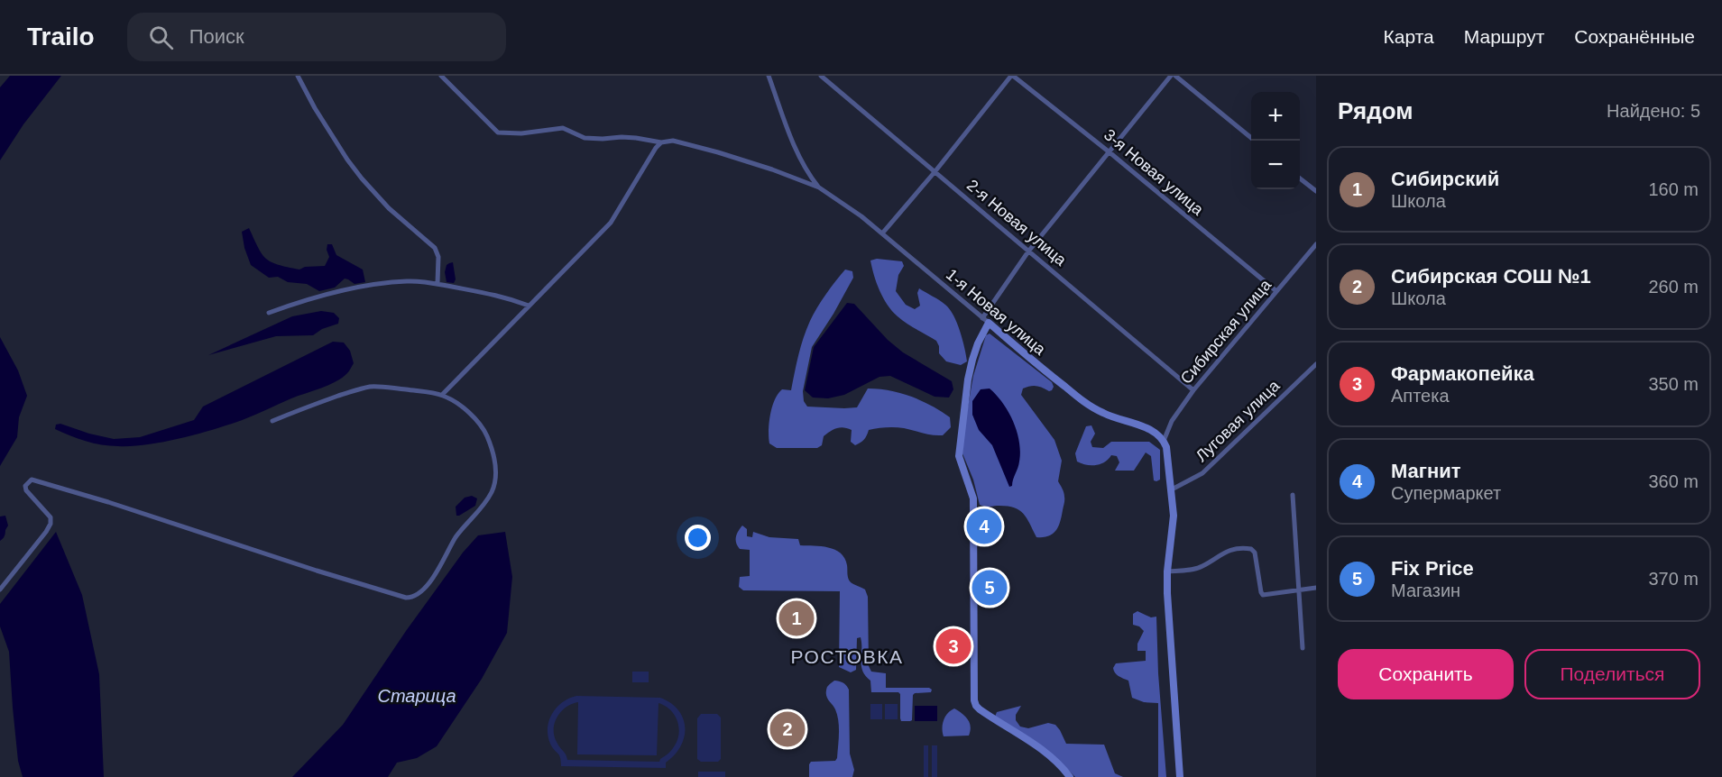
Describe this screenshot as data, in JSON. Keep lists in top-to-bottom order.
{
  "streets": {
    "street": [
      "3-я Новая улица",
      "2-я Новая улица",
      "1-я Новая улица",
      "Сибирская улица",
      "Луговая улица"
    ]
  },
  "crossings": [
    ["3-я Новая улица", "Сибирская улица"],
    ["2-я Новая улица", "Сибирская улица"],
    ["1-я Новая улица", "Сибирская улица"]
  ],
  "districts": ["РОСТОВКА"],
  "water": ["Старица"],
  "page": {
    "header": "Trailo",
    "search": "Поиск",
    "nav": ["Карта", "Маршрут", "Сохранённые"],
    "heading": ["Рядом", "Найдено: 5"],
    "map_buttons": ["+", "−"],
    "list": [
      {
        "mark": "1",
        "name": "Сибирский",
        "note": "Школа",
        "value": "160 m"
      },
      {
        "mark": "2",
        "name": "Сибирская СОШ №1",
        "note": "Школа",
        "value": "260 m"
      },
      {
        "mark": "3",
        "name": "Фармакопейка",
        "note": "Аптека",
        "value": "350 m"
      },
      {
        "mark": "4",
        "name": "Магнит",
        "note": "Супермаркет",
        "value": "360 m"
      },
      {
        "mark": "5",
        "name": "Fix Price",
        "note": "Магазин",
        "value": "370 m"
      }
    ],
    "pins": [
      "4",
      "5",
      "1",
      "3",
      "2"
    ],
    "buttons": ["Сохранить", "Поделиться"]
  }
}
